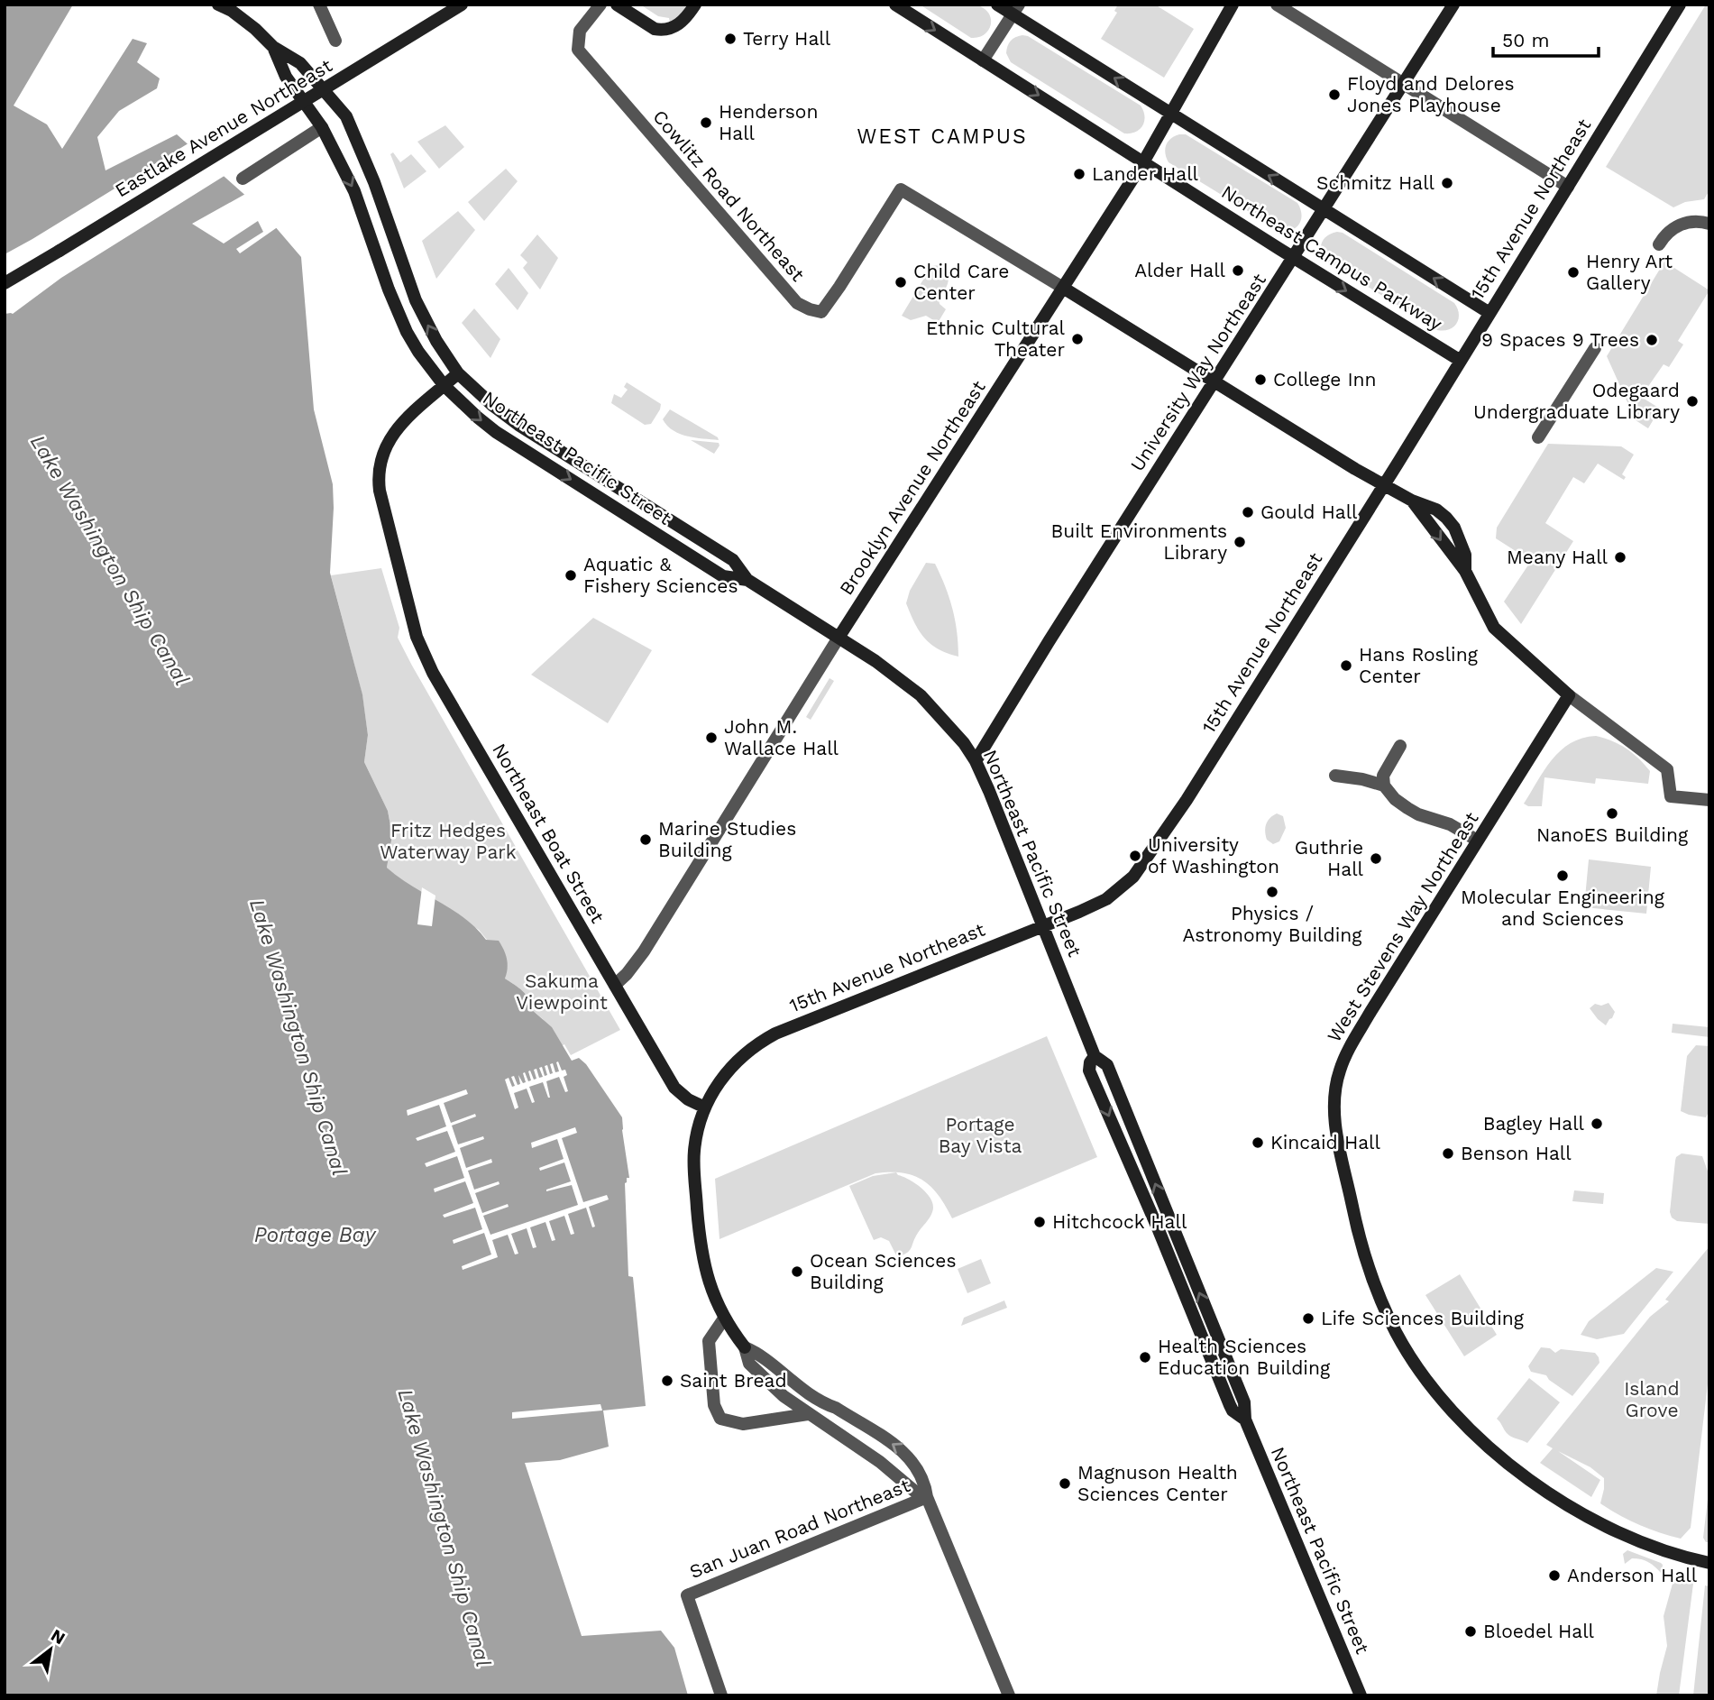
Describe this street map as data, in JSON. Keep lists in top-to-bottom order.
{
  "streets": {
    "street": [
      "Eastlake Avenue Northeast",
      "Cowlitz Road Northeast",
      "15th Avenue Northeast",
      "Northeast Campus Parkway",
      "University Way Northeast",
      "Northeast Pacific Street",
      "Brooklyn Avenue Northeast",
      "Northeast Boat Street",
      "West Stevens Way Northeast",
      "San Juan Road Northeast"
    ]
  },
  "crossings": [
    ["Cowlitz Road Northeast", "Brooklyn Avenue Northeast"],
    ["15th Avenue Northeast", "Northeast Campus Parkway"],
    ["15th Avenue Northeast", "Northeast Pacific Street"],
    ["15th Avenue Northeast", "Northeast Boat Street"],
    ["Northeast Campus Parkway", "University Way Northeast"],
    ["Northeast Campus Parkway", "Brooklyn Avenue Northeast"],
    ["University Way Northeast", "Northeast Pacific Street"],
    ["Northeast Pacific Street", "Brooklyn Avenue Northeast"],
    ["Northeast Pacific Street", "Northeast Boat Street"],
    ["Brooklyn Avenue Northeast", "Northeast Boat Street"]
  ],
  "districts": ["WEST CAMPUS"],
  "water": ["Lake Washington Ship Canal", "Portage Bay"],
  "parks": [
    "Fritz Hedges Waterway Park",
    "Sakuma Viewpoint",
    "Portage Bay Vista",
    "Island Grove"
  ],
  "places": [
    "Terry Hall",
    "Floyd and Delores Jones Playhouse",
    "Henderson Hall",
    "Lander Hall",
    "Schmitz Hall",
    "Alder Hall",
    "Henry Art Gallery",
    "Child Care Center",
    "Ethnic Cultural Theater",
    "9 Spaces 9 Trees",
    "College Inn",
    "Odegaard Undergraduate Library",
    "Gould Hall",
    "Built Environments Library",
    "Meany Hall",
    "Aquatic & Fishery Sciences",
    "Hans Rosling Center",
    "John M. Wallace Hall",
    "NanoES Building",
    "Marine Studies Building",
    "University of Washington",
    "Guthrie Hall",
    "Molecular Engineering and Sciences",
    "Physics / Astronomy Building",
    "Bagley Hall",
    "Kincaid Hall",
    "Benson Hall",
    "Hitchcock Hall",
    "Ocean Sciences Building",
    "Life Sciences Building",
    "Health Sciences Education Building",
    "Saint Bread",
    "Magnuson Health Sciences Center",
    "Anderson Hall",
    "Bloedel Hall"
  ],
  "scale_bar": "50 m",
  "north": "top right"
}
